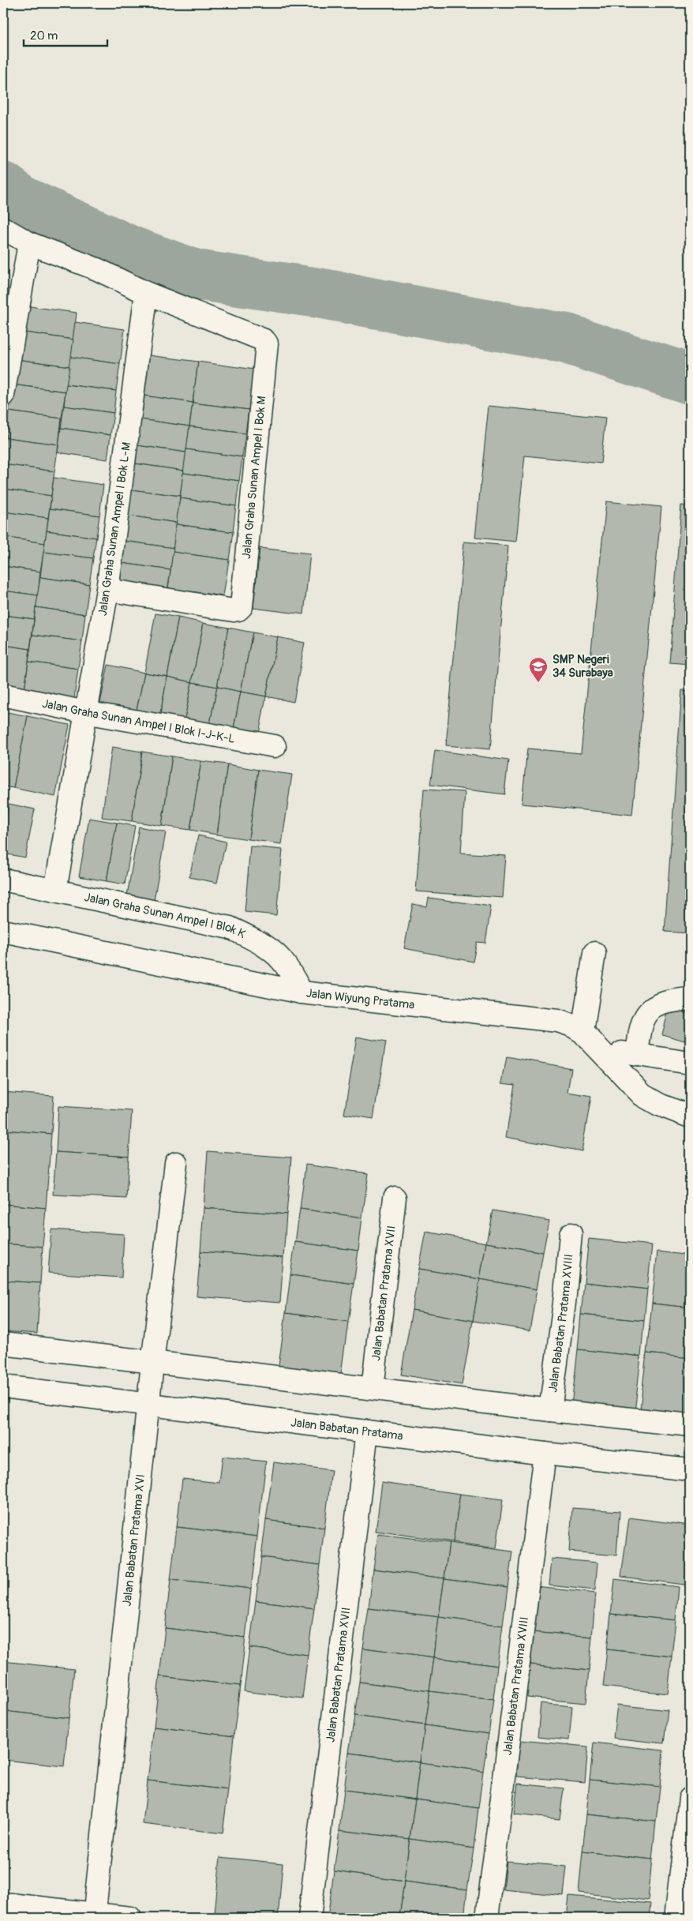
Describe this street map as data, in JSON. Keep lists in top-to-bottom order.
{
  "streets": {
    "street": [
      "Jalan Graha Sunan Ampel I Bok M",
      "Jalan Graha Sunan Ampel I Bok L-M",
      "Jalan Graha Sunan Ampel I Blok I-J-K-L",
      "Jalan Graha Sunan Ampel I Blok K",
      "Jalan Wiyung Pratama",
      "Jalan Babatan Pratama XVII",
      "Jalan Babatan Pratama XVIII",
      "Jalan Babatan Pratama",
      "Jalan Babatan Pratama XVI"
    ]
  },
  "crossings": [
    ["Jalan Graha Sunan Ampel I Bok M", "Jalan Graha Sunan Ampel I Bok L-M"],
    ["Jalan Graha Sunan Ampel I Bok L-M", "Jalan Graha Sunan Ampel I Blok I-J-K-L"],
    ["Jalan Graha Sunan Ampel I Bok L-M", "Jalan Graha Sunan Ampel I Blok K"],
    ["Jalan Graha Sunan Ampel I Blok K", "Jalan Wiyung Pratama"],
    ["Jalan Babatan Pratama XVII", "Jalan Babatan Pratama"],
    ["Jalan Babatan Pratama XVIII", "Jalan Babatan Pratama"],
    ["Jalan Babatan Pratama", "Jalan Babatan Pratama XVI"]
  ],
  "places": {
    "school or university": ["SMP Negeri 34 Surabaya"]
  },
  "scale_bar": "20 m"
}
